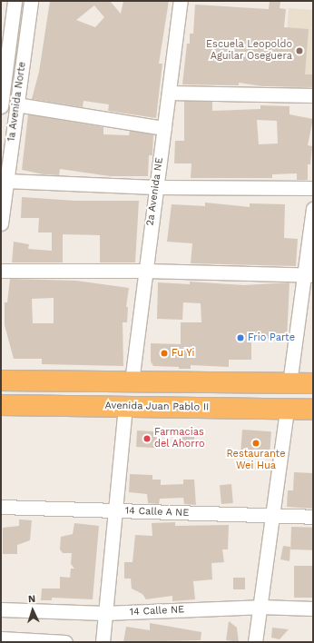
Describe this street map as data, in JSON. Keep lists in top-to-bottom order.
{
  "streets": {
    "highway": ["Avenida Juan Pablo II"],
    "street": [
      "1a Avenida Norte",
      "2a Avenida NE",
      "14 Calle A NE",
      "14 Calle NE"
    ]
  },
  "places": [
    "Escuela Leopoldo Aguilar Oseguera",
    "Frio Parte",
    "Fu Yi",
    "Farmacias del Ahorro",
    "Restaurante Wei Hua"
  ],
  "north": "top"
}
